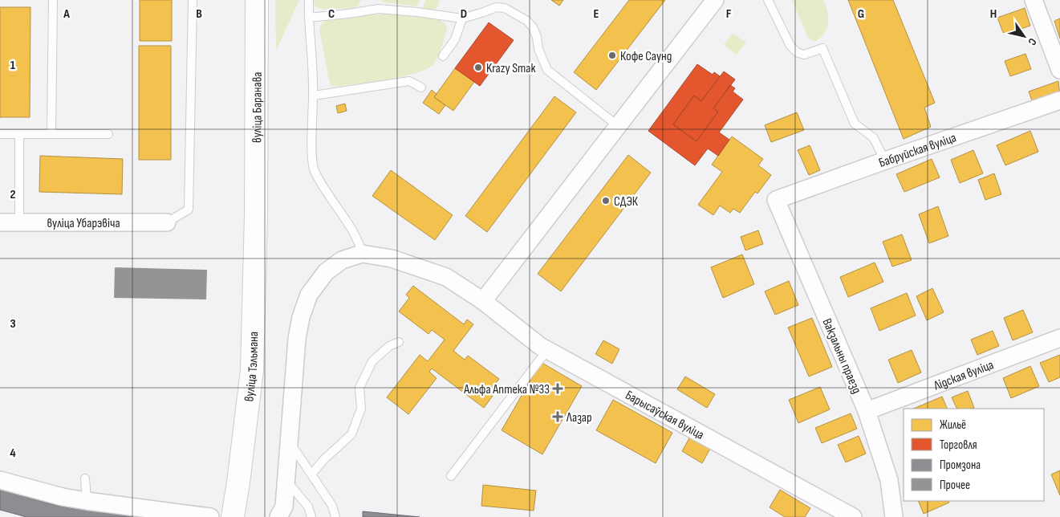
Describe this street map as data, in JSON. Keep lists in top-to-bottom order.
{
  "streets": {
    "main road": ["вуліца Баранава", "вуліца Тэльмана"],
    "street": [
      "Бабруйская вуліца",
      "вуліца Убарэвіча",
      "Вакзальны праезд",
      "Лідская вуліца",
      "Барысаўская вуліца"
    ]
  },
  "crossings": [
    ["вуліца Баранава", "вуліца Тэльмана"],
    ["Бабруйская вуліца", "Вакзальны праезд"],
    ["Вакзальны праезд", "Лідская вуліца"]
  ],
  "places": {
    "other": ["Кофе Саунд", "Krazy Smak", "СДЭК"],
    "health": ["Альфа Аптека №33", "Лазар"]
  },
  "legend": [
    "Жильё",
    "Торговля",
    "Промзона",
    "Прочее"
  ],
  "north": "bottom right",
  "grid": {
    "columns": [
      "A",
      "B",
      "C",
      "D",
      "E",
      "F",
      "G",
      "H"
    ],
    "rows": [
      "1",
      "2",
      "3",
      "4"
    ]
  }
}
